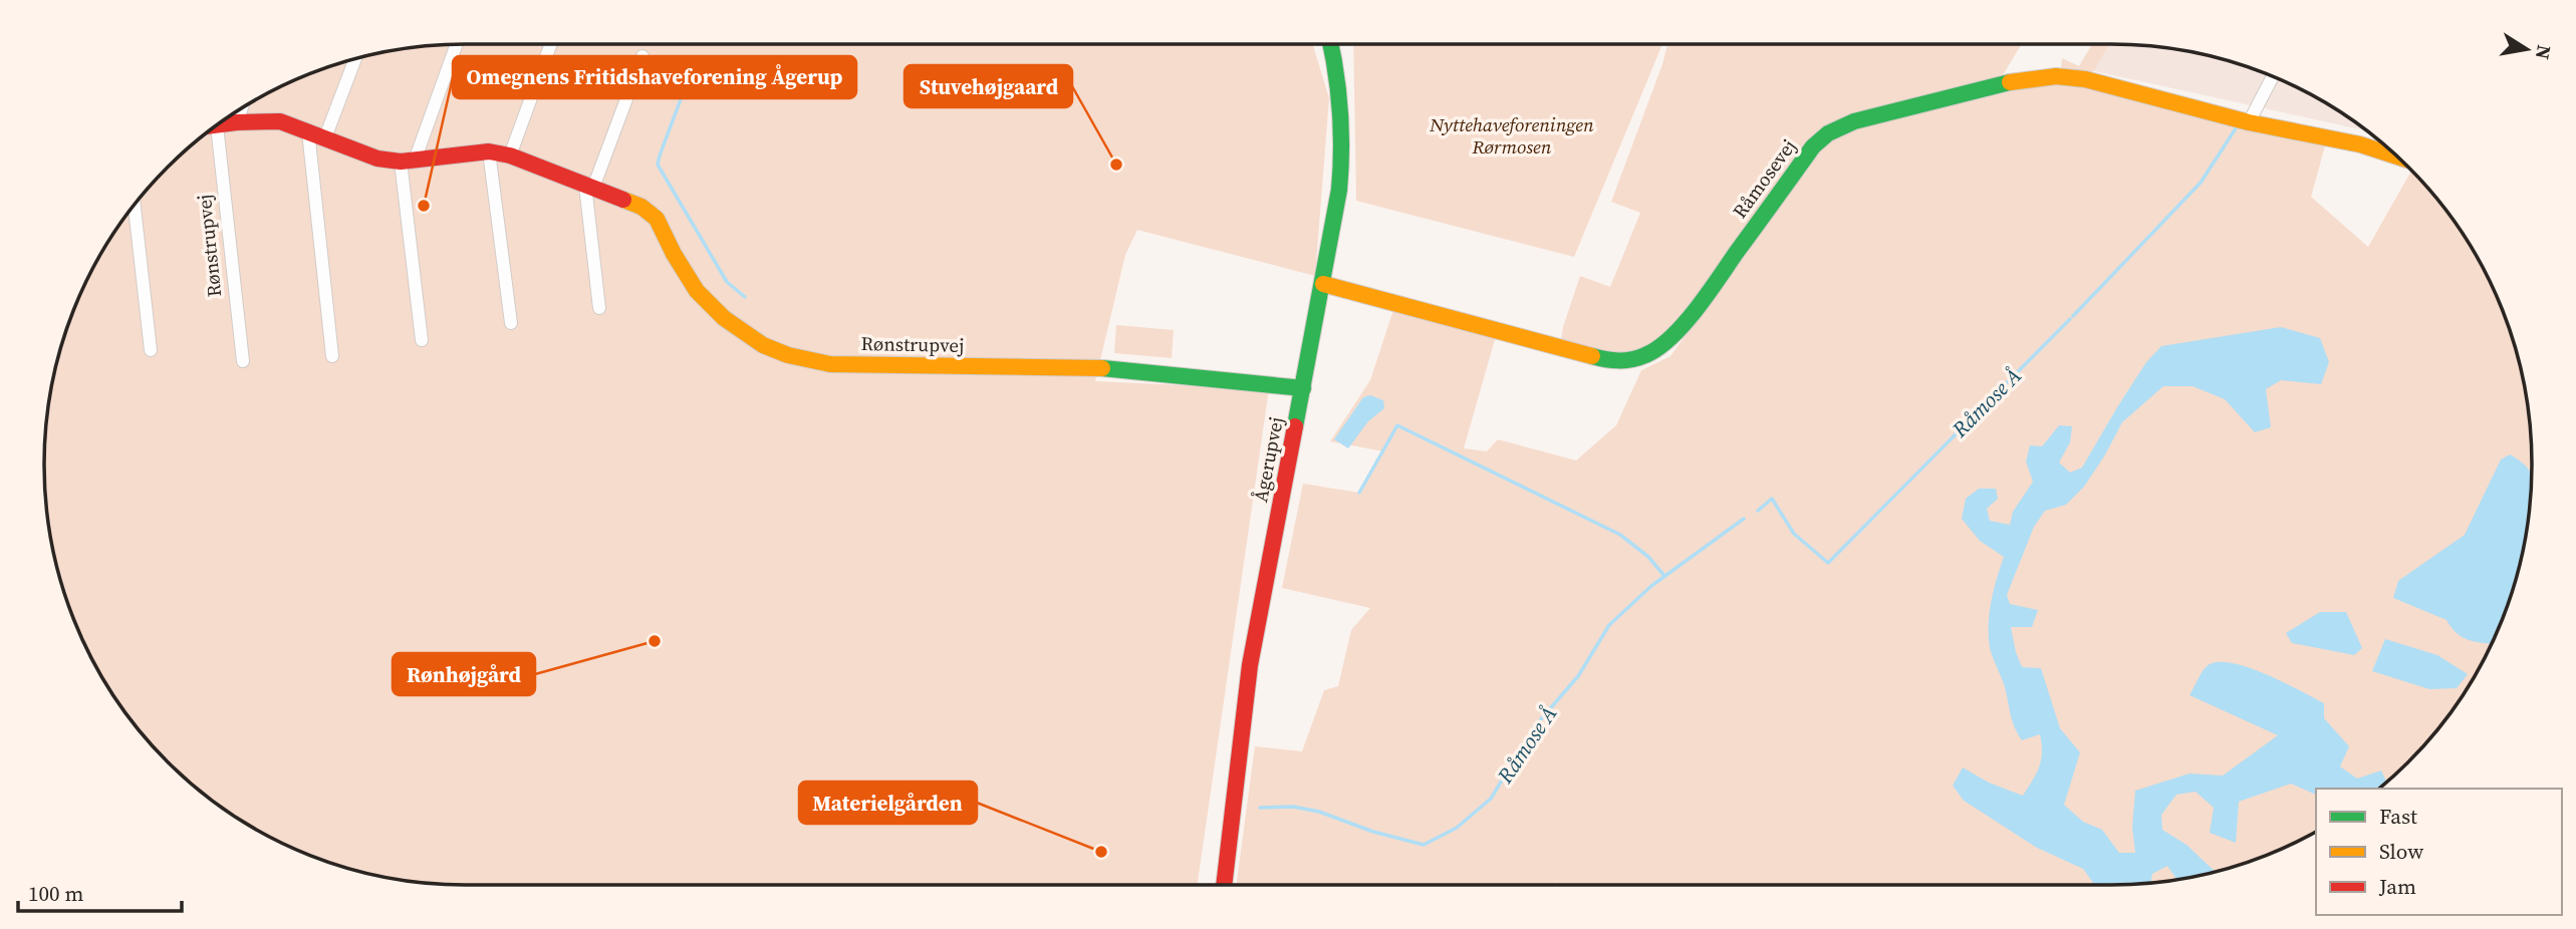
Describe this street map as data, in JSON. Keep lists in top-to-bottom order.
{
  "streets": {
    "street": ["Råmosevej", "Rønstrupvej", "Ågerupvej"]
  },
  "crossings": [
    ["Råmosevej", "Ågerupvej"],
    ["Rønstrupvej", "Ågerupvej"]
  ],
  "water": ["Råmose Å"],
  "parks": ["Nyttehaveforeningen Rørmosen"],
  "places": [
    "Stuvehøjgaard",
    "Omegnens Fritidshaveforening Ågerup",
    "Rønhøjgård",
    "Materielgården"
  ],
  "legend": ["Fast", "Slow", "Jam"],
  "scale_bar": "100 m",
  "north": "right"
}
